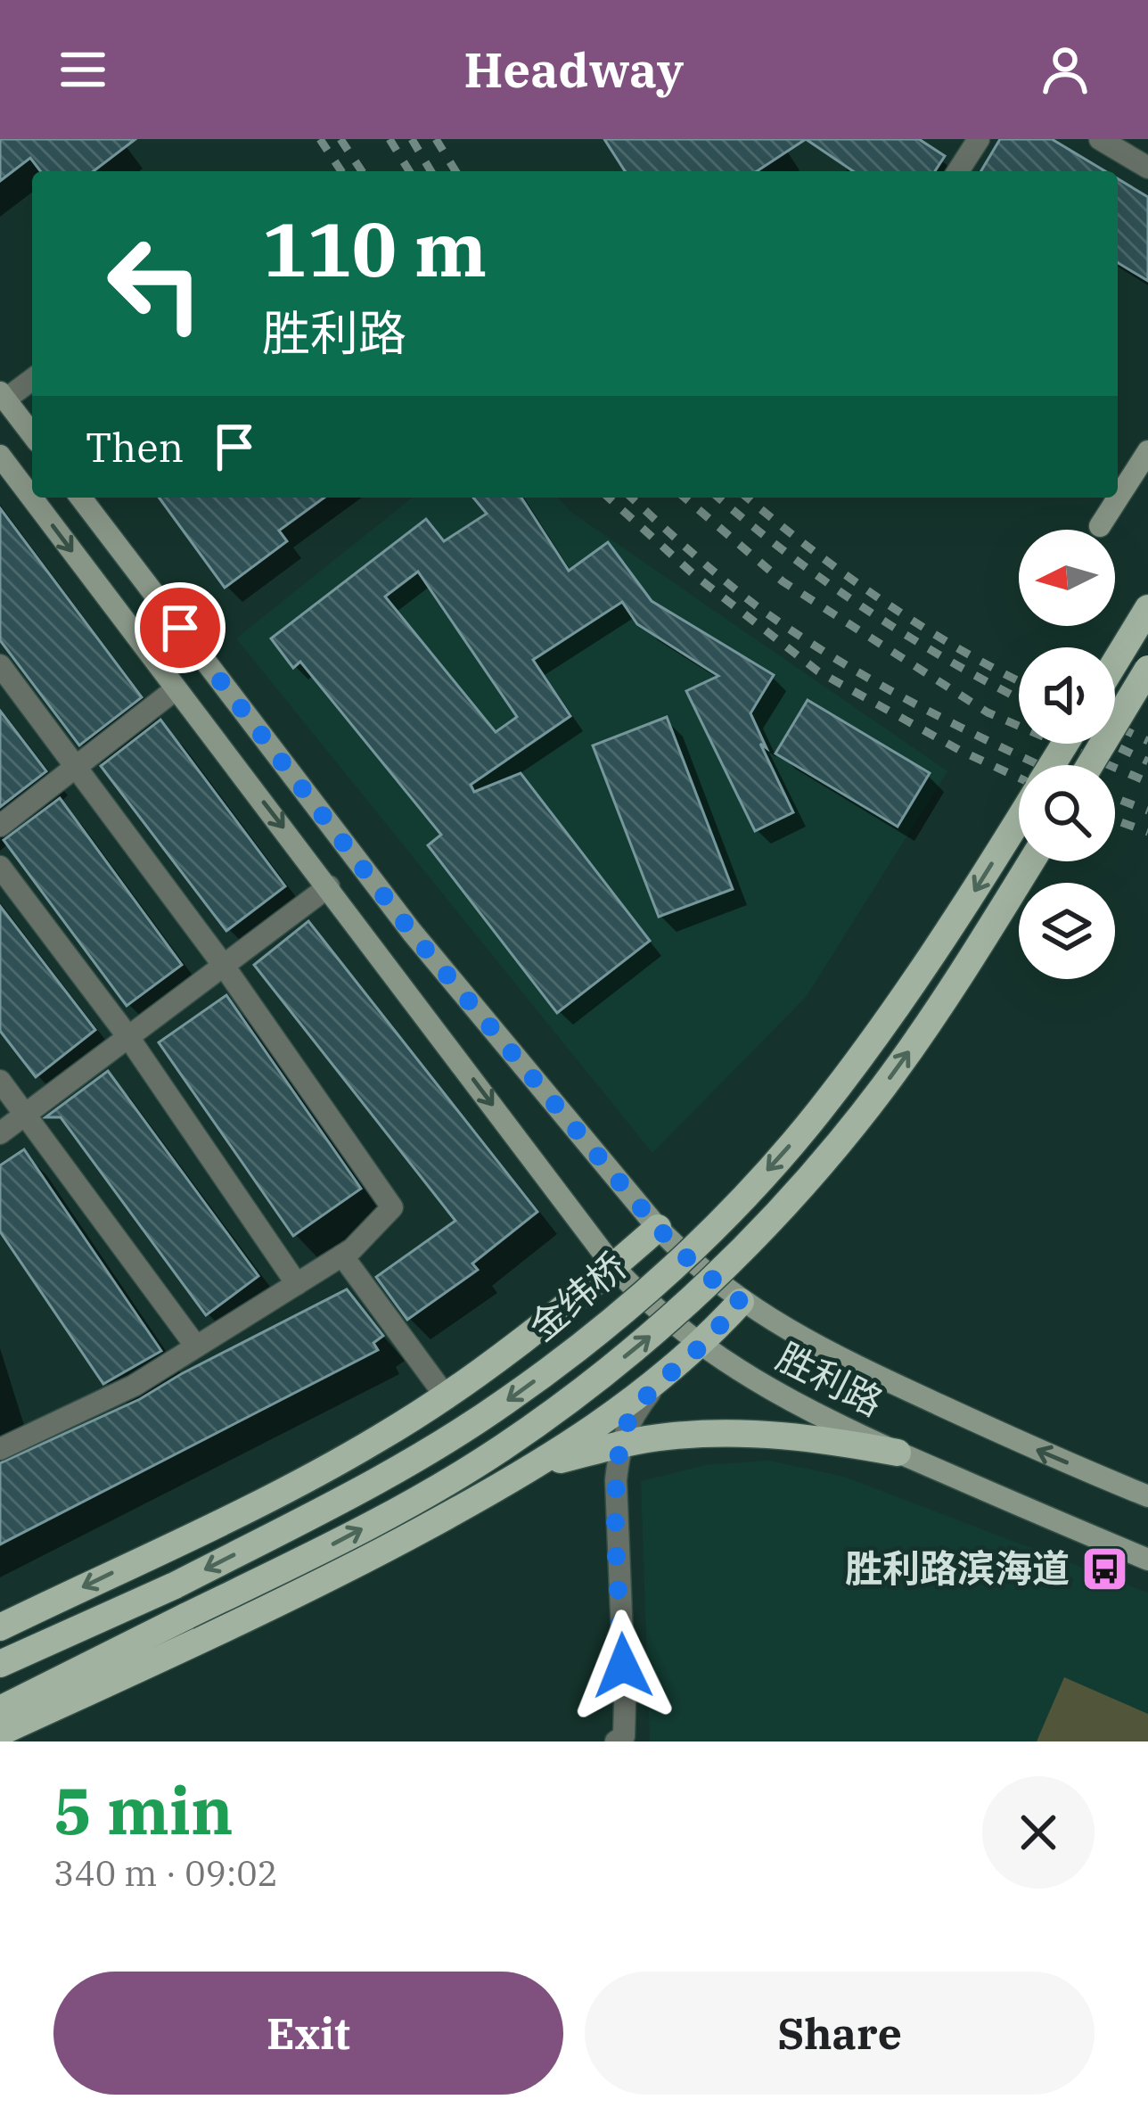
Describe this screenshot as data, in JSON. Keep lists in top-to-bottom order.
{
  "streets": {
    "main road": ["金纬桥", "胜利路"]
  },
  "places": {
    "bus stop": ["胜利路滨海道"]
  },
  "north": "left",
  "page": {
    "header": "Headway",
    "turn": ["110 m", "胜利路"],
    "then": "Then",
    "heading": ["5 min", "340 m · 09:02"],
    "buttons": ["Exit", "Share"]
  }
}
